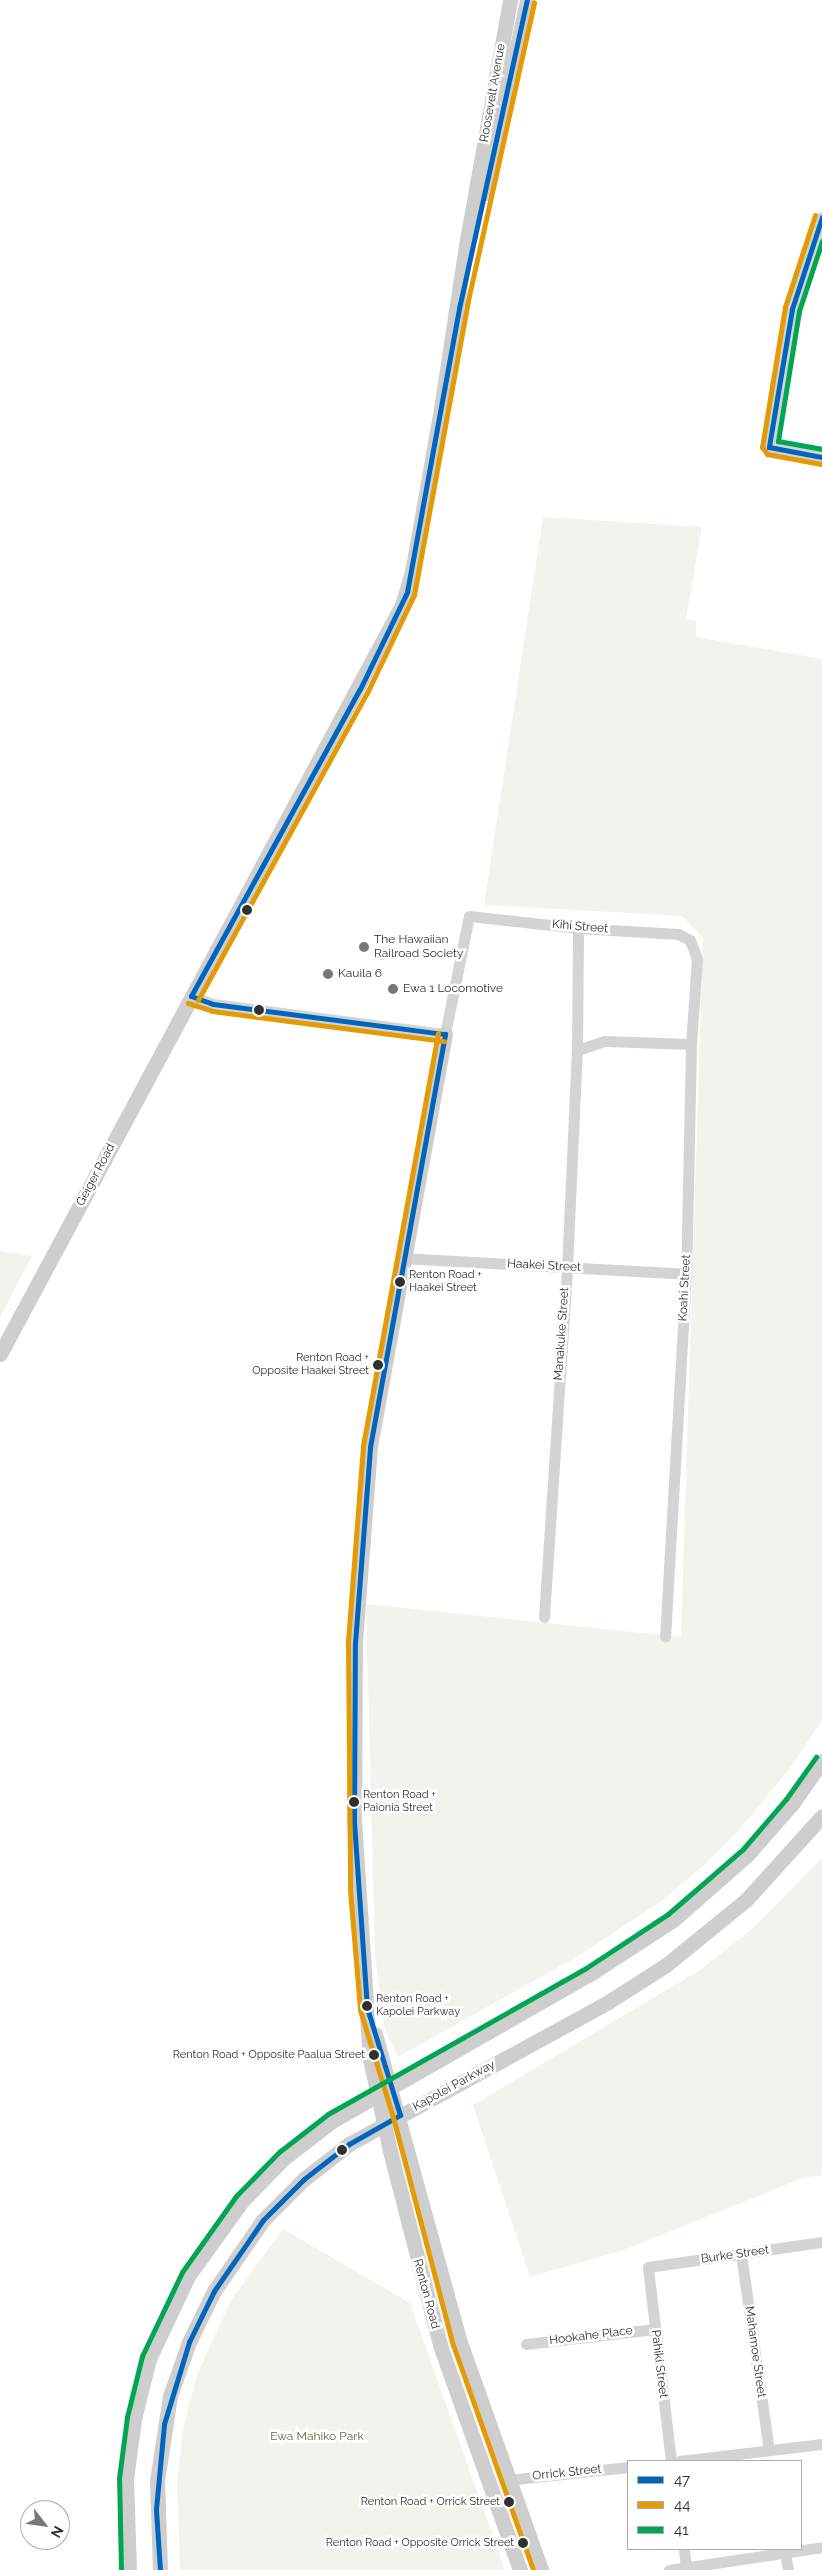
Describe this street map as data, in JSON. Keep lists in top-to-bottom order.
{
  "streets": {
    "main road": [
      "Roosevelt Avenue",
      "Geiger Road",
      "Kapolei Parkway",
      "Renton Road"
    ],
    "street": [
      "Kihi Street",
      "Haakei Street",
      "Koahi Street",
      "Manakuke Street",
      "Burke Street",
      "Hookahe Place",
      "Mahamoe Street",
      "Pahiki Street",
      "Orrick Street"
    ]
  },
  "crossings": [
    ["Roosevelt Avenue", "Geiger Road"],
    ["Kihi Street", "Koahi Street"],
    ["Kihi Street", "Manakuke Street"],
    ["Kihi Street", "Renton Road"],
    ["Haakei Street", "Koahi Street"],
    ["Haakei Street", "Manakuke Street"],
    ["Haakei Street", "Renton Road"],
    ["Kapolei Parkway", "Renton Road"],
    ["Burke Street", "Mahamoe Street"],
    ["Burke Street", "Pahiki Street"],
    ["Renton Road", "Orrick Street"],
    ["Hookahe Place", "Pahiki Street"]
  ],
  "parks": ["Ewa Mahiko Park"],
  "places": [
    "The Hawaiian Railroad Society",
    "Kauila 6",
    "Ewa 1 Locomotive",
    "Renton Road + Haakei Street",
    "Renton Road + Opposite Haakei Street",
    "Renton Road + Paionia Street",
    "Renton Road + Kapolei Parkway",
    "Renton Road + Opposite Paalua Street",
    "Renton Road + Orrick Street",
    "Renton Road + Opposite Orrick Street"
  ],
  "lines": ["transit line 47", "transit line 44", "transit line 41"],
  "legend": ["47", "44", "41"],
  "north": "bottom right"
}
